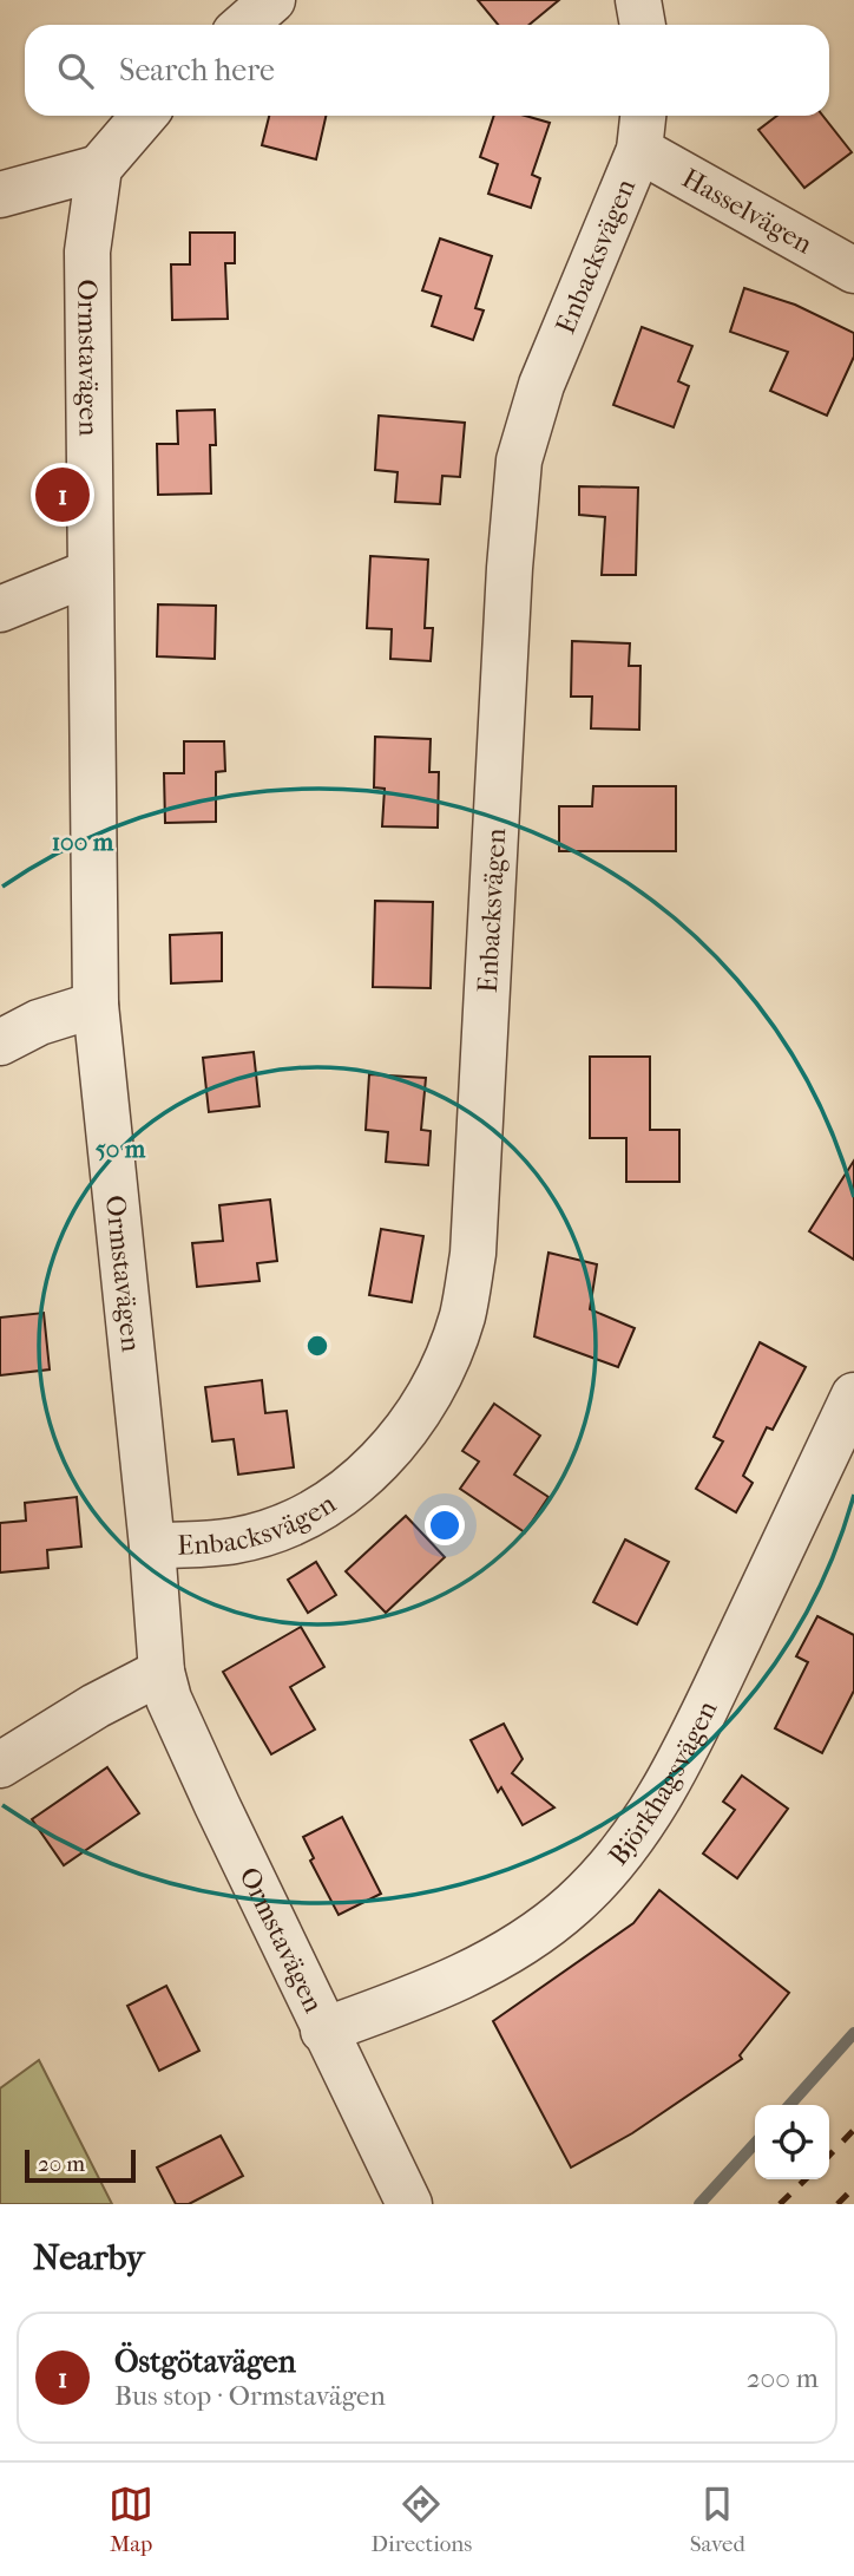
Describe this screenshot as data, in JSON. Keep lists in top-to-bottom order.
{
  "streets": {
    "street": [
      "Hasselvägen",
      "Enbacksvägen",
      "Ormstavägen",
      "Björkhagsvägen"
    ]
  },
  "crossings": [
    ["Hasselvägen", "Enbacksvägen"],
    ["Enbacksvägen", "Ormstavägen"],
    ["Ormstavägen", "Björkhagsvägen"]
  ],
  "scale_bar": "20 m",
  "page": {
    "search": "Search here",
    "pins": "1",
    "scale": "20 m",
    "heading": "Nearby",
    "list": [
      {
        "mark": "1",
        "name": "Östgötavägen",
        "note": "Bus stop · Ormstavägen",
        "value": "200 m"
      }
    ],
    "nav": ["Map", "Directions", "Saved"]
  },
  "rings": ["100 m", "50 m"]
}
